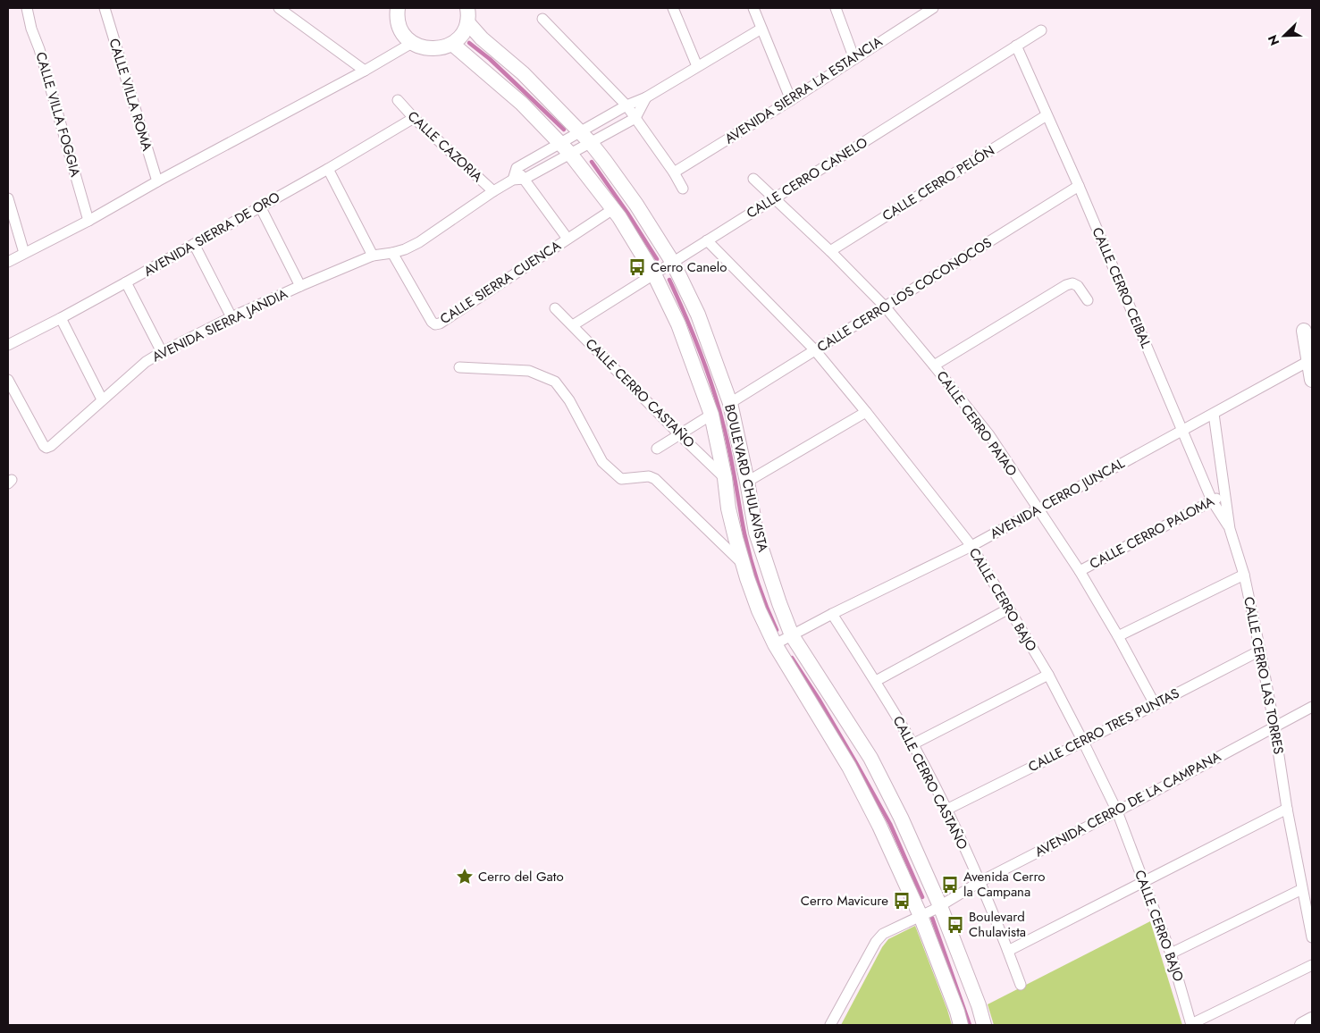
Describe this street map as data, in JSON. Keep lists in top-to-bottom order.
{
  "streets": {
    "street": [
      "AVENIDA SIERRA LA ESTANCIA",
      "CALLE VILLA ROMA",
      "CALLE VILLA FOGGIA",
      "CALLE CAZORIA",
      "CALLE CERRO CANELO",
      "CALLE CERRO PELÓN",
      "AVENIDA SIERRA DE ORO",
      "CALLE SIERRA CUENCA",
      "CALLE CERRO CEIBAL",
      "CALLE CERRO LOS COCONOCOS",
      "AVENIDA SIERRA JANDIA",
      "CALLE CERRO CASTAÑO",
      "CALLE CERRO PATAO",
      "BOULEVARD CHULAVISTA",
      "AVENIDA CERRO JUNCAL",
      "CALLE CERRO PALOMA",
      "CALLE CERRO BAJO",
      "CALLE CERRO LAS TORRES",
      "CALLE CERRO TRES PUNTAS",
      "AVENIDA CERRO DE LA CAMPANA"
    ]
  },
  "crossings": [
    ["CALLE CAZORIA", "AVENIDA SIERRA DE ORO"],
    ["CALLE CAZORIA", "AVENIDA SIERRA JANDIA"],
    ["CALLE CERRO CANELO", "CALLE CERRO CEIBAL"],
    ["CALLE CERRO CANELO", "CALLE CERRO CASTAÑO"],
    ["CALLE CERRO CANELO", "CALLE CERRO PATAO"],
    ["CALLE CERRO CANELO", "BOULEVARD CHULAVISTA"],
    ["CALLE CERRO CANELO", "CALLE CERRO BAJO"],
    ["CALLE CERRO PELÓN", "CALLE CERRO CEIBAL"],
    ["CALLE CERRO PELÓN", "CALLE CERRO PATAO"],
    ["CALLE SIERRA CUENCA", "AVENIDA SIERRA JANDIA"],
    ["CALLE SIERRA CUENCA", "BOULEVARD CHULAVISTA"],
    ["CALLE CERRO CEIBAL", "CALLE CERRO LOS COCONOCOS"],
    ["CALLE CERRO CEIBAL", "AVENIDA CERRO JUNCAL"],
    ["CALLE CERRO CEIBAL", "CALLE CERRO PALOMA"],
    ["CALLE CERRO CEIBAL", "CALLE CERRO LAS TORRES"],
    ["CALLE CERRO LOS COCONOCOS", "CALLE CERRO PATAO"],
    ["CALLE CERRO LOS COCONOCOS", "BOULEVARD CHULAVISTA"],
    ["CALLE CERRO LOS COCONOCOS", "CALLE CERRO BAJO"],
    ["CALLE CERRO CASTAÑO", "BOULEVARD CHULAVISTA"],
    ["CALLE CERRO CASTAÑO", "AVENIDA CERRO JUNCAL"],
    ["CALLE CERRO CASTAÑO", "CALLE CERRO TRES PUNTAS"],
    ["CALLE CERRO CASTAÑO", "AVENIDA CERRO DE LA CAMPANA"],
    ["CALLE CERRO PATAO", "AVENIDA CERRO JUNCAL"],
    ["CALLE CERRO PATAO", "CALLE CERRO PALOMA"],
    ["CALLE CERRO PATAO", "CALLE CERRO TRES PUNTAS"],
    ["BOULEVARD CHULAVISTA", "AVENIDA CERRO JUNCAL"],
    ["BOULEVARD CHULAVISTA", "AVENIDA CERRO DE LA CAMPANA"],
    ["AVENIDA CERRO JUNCAL", "CALLE CERRO BAJO"],
    ["AVENIDA CERRO JUNCAL", "CALLE CERRO LAS TORRES"],
    ["CALLE CERRO PALOMA", "CALLE CERRO LAS TORRES"],
    ["CALLE CERRO BAJO", "CALLE CERRO TRES PUNTAS"],
    ["CALLE CERRO BAJO", "AVENIDA CERRO DE LA CAMPANA"],
    ["CALLE CERRO LAS TORRES", "CALLE CERRO TRES PUNTAS"],
    ["CALLE CERRO LAS TORRES", "AVENIDA CERRO DE LA CAMPANA"]
  ],
  "places": {
    "bus stop": [
      "Cerro Canelo",
      "Avenida Cerro la Campana",
      "Cerro Mavicure",
      "Boulevard Chulavista"
    ],
    "place": ["Cerro del Gato"]
  },
  "north": "bottom left"
}
